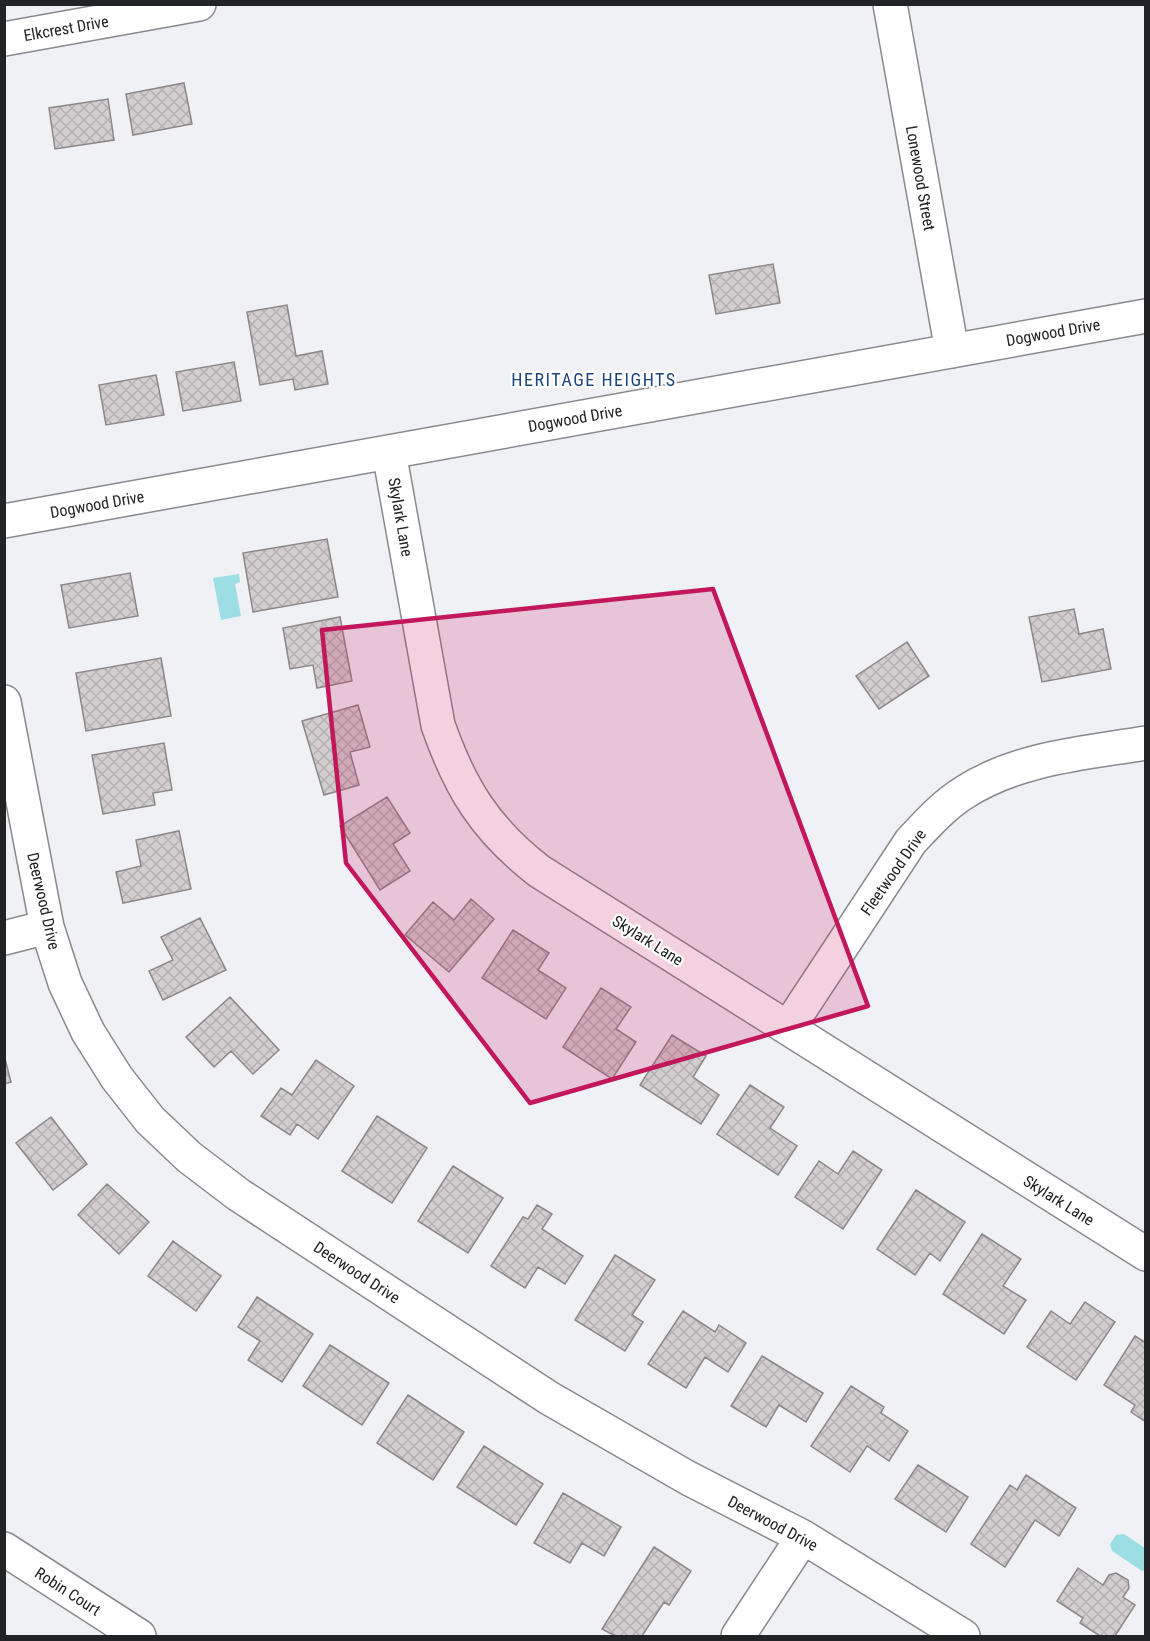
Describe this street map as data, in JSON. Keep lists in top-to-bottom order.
{
  "streets": {
    "street": [
      "Elkcrest Drive",
      "Lonewood Street",
      "Dogwood Drive",
      "Skylark Lane",
      "Fleetwood Drive",
      "Deerwood Drive",
      "Robin Court"
    ]
  },
  "crossings": [
    ["Lonewood Street", "Dogwood Drive"],
    ["Dogwood Drive", "Skylark Lane"],
    ["Skylark Lane", "Fleetwood Drive"]
  ],
  "districts": ["HERITAGE HEIGHTS"]
}
